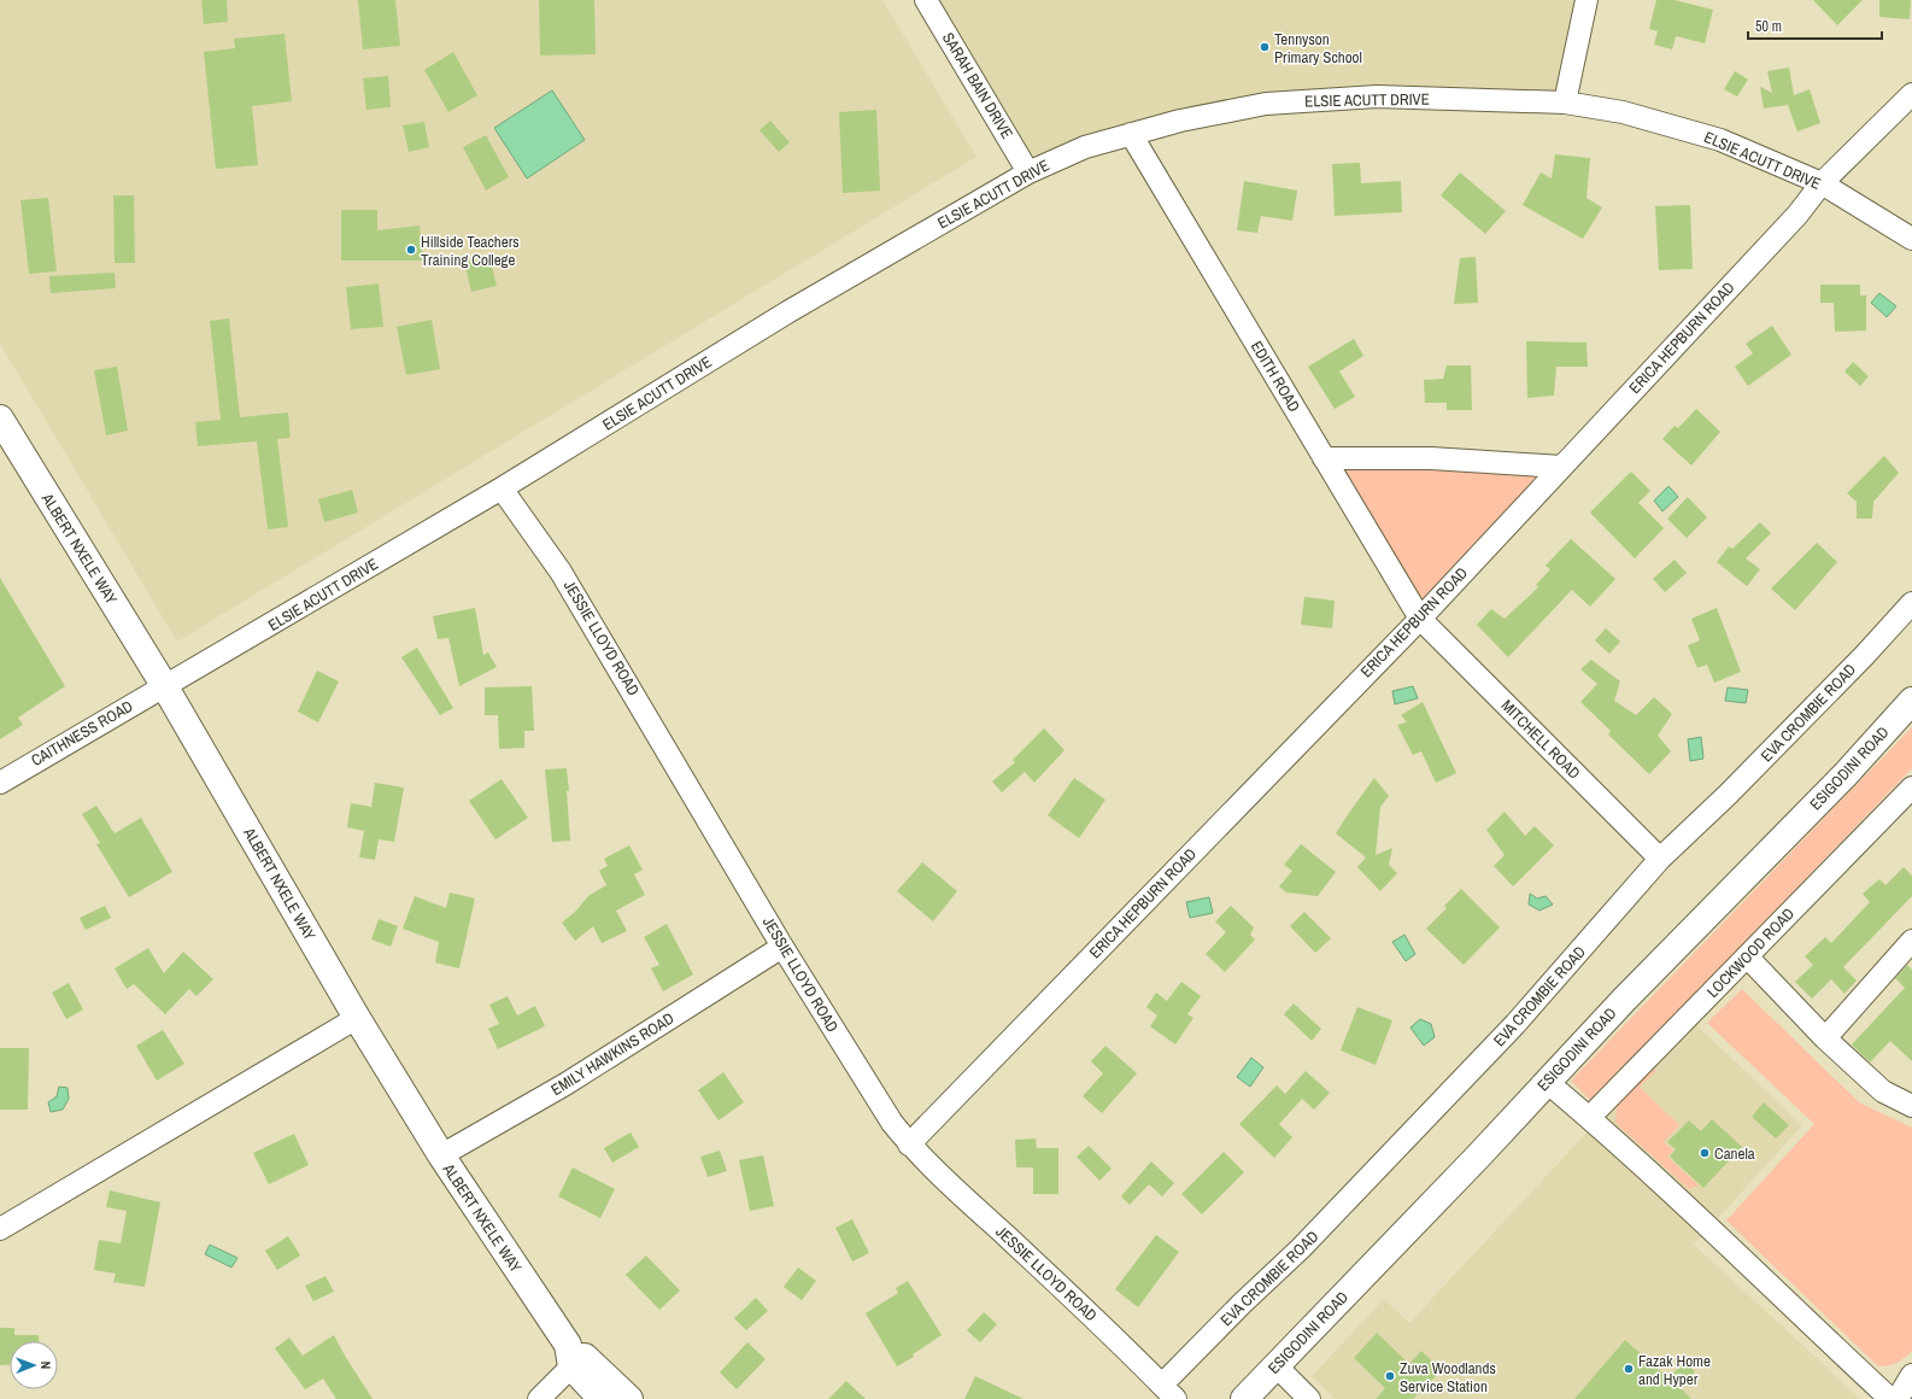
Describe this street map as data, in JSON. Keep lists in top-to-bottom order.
{
  "streets": {
    "main road": ["ALBERT NXELE WAY", "ESIGODINI ROAD"],
    "street": [
      "SARAH BAIN DRIVE",
      "ELSIE ACUTT DRIVE",
      "ERICA HEPBURN ROAD",
      "EDITH ROAD",
      "JESSIE LLOYD ROAD",
      "EVA CROMBIE ROAD",
      "CAITHNESS ROAD",
      "MITCHELL ROAD",
      "LOCKWOOD ROAD",
      "EMILY HAWKINS ROAD"
    ]
  },
  "crossings": [
    ["SARAH BAIN DRIVE", "ELSIE ACUTT DRIVE"],
    ["ELSIE ACUTT DRIVE", "ERICA HEPBURN ROAD"],
    ["ELSIE ACUTT DRIVE", "EDITH ROAD"],
    ["ELSIE ACUTT DRIVE", "ALBERT NXELE WAY"],
    ["ELSIE ACUTT DRIVE", "JESSIE LLOYD ROAD"],
    ["ELSIE ACUTT DRIVE", "CAITHNESS ROAD"],
    ["ERICA HEPBURN ROAD", "EDITH ROAD"],
    ["ERICA HEPBURN ROAD", "JESSIE LLOYD ROAD"],
    ["ERICA HEPBURN ROAD", "MITCHELL ROAD"],
    ["EDITH ROAD", "MITCHELL ROAD"],
    ["ALBERT NXELE WAY", "CAITHNESS ROAD"],
    ["ALBERT NXELE WAY", "EMILY HAWKINS ROAD"],
    ["JESSIE LLOYD ROAD", "EVA CROMBIE ROAD"],
    ["JESSIE LLOYD ROAD", "EMILY HAWKINS ROAD"],
    ["EVA CROMBIE ROAD", "MITCHELL ROAD"]
  ],
  "places": [
    "Tennyson Primary School",
    "Hillside Teachers Training College",
    "Canela",
    "Fazak Home and Hyper",
    "Zuva Woodlands Service Station"
  ],
  "scale_bar": "50 m",
  "north": "right"
}
